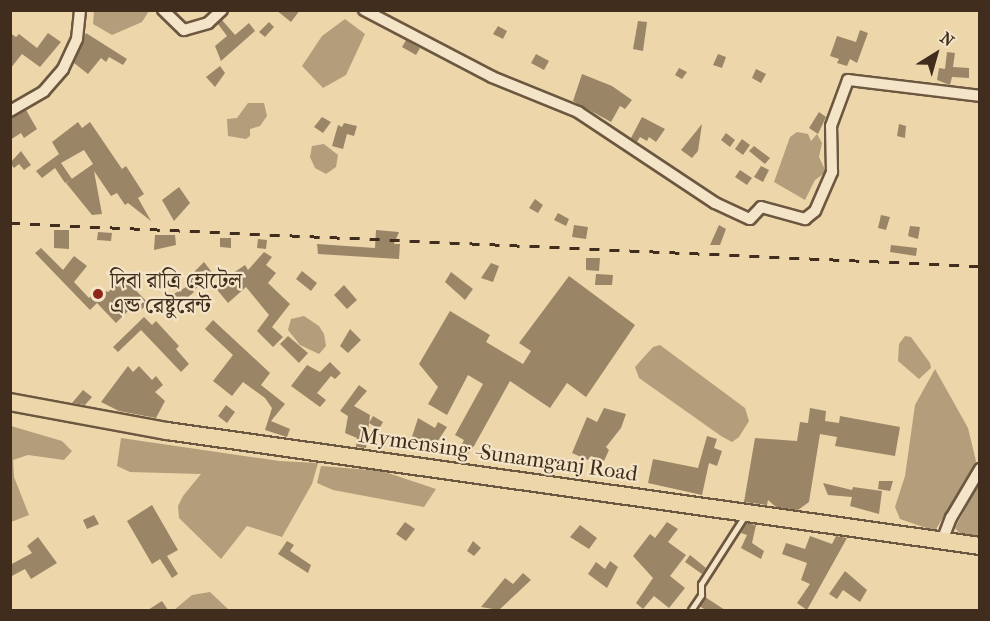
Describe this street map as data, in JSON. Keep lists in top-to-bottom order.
{
  "streets": {
    "main road": ["Mymensing -Sunamganj Road"]
  },
  "places": ["দিবা রাত্রি হোটেল এন্ড রেষ্টুরেন্ট"],
  "north": "top right"
}
